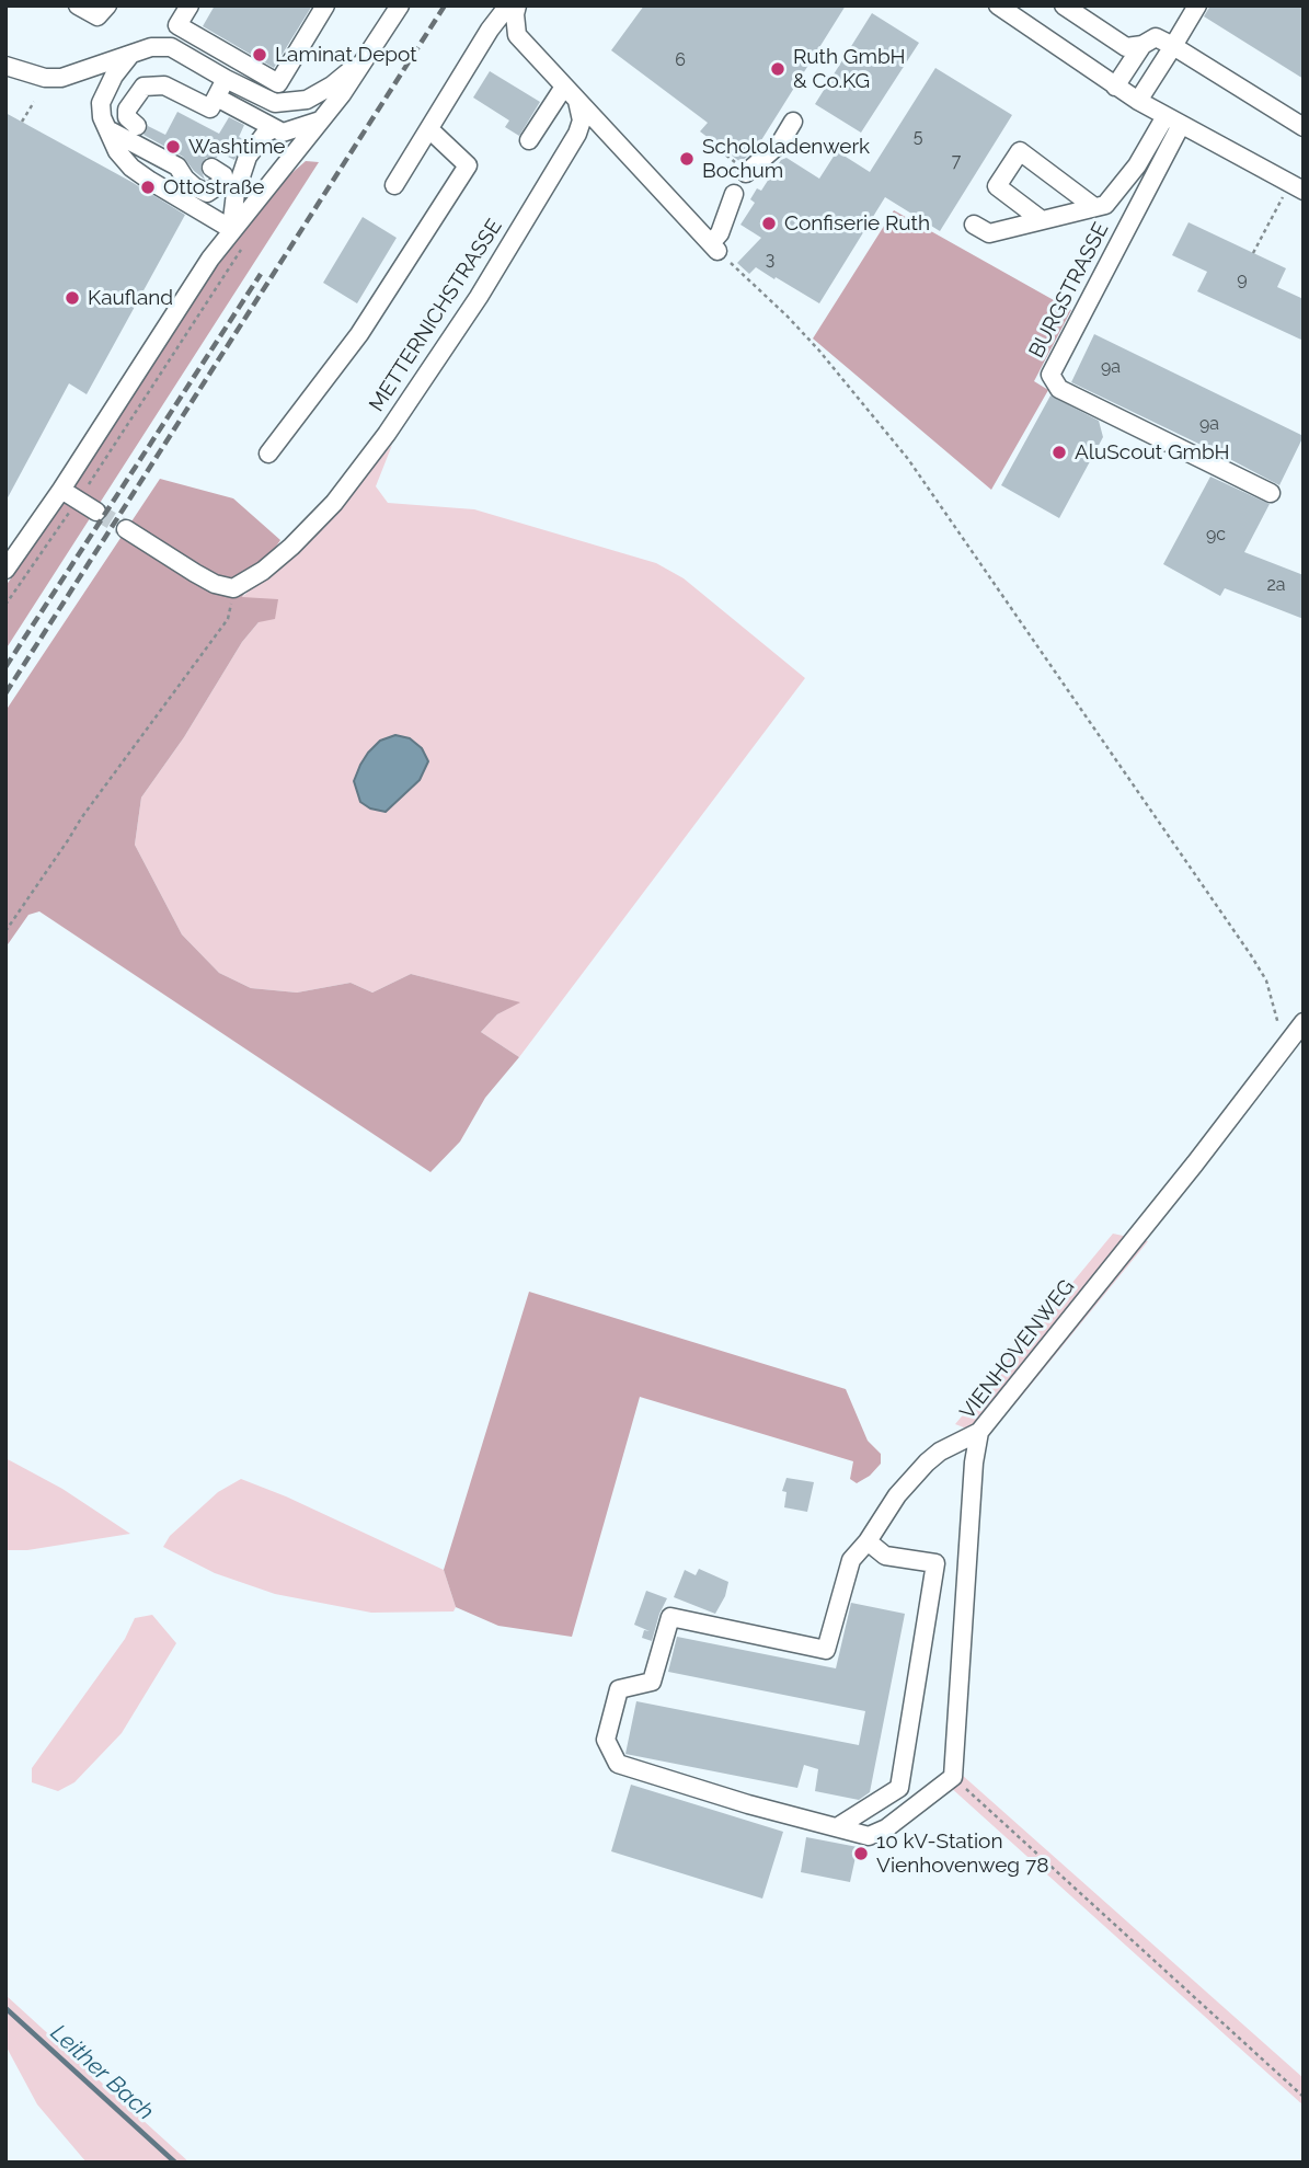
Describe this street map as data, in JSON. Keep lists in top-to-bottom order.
{
  "streets": {
    "street": ["BURGSTRASSE", "METTERNICHSTRASSE", "VIENHOVENWEG"]
  },
  "water": ["Leither Bach"],
  "places": [
    "Laminat Depot",
    "Ruth GmbH & Co.KG",
    "Washtime",
    "Schololadenwerk Bochum",
    "Ottostraße",
    "Confiserie Ruth",
    "Kaufland",
    "AluScout GmbH",
    "10 kV-Station Vienhovenweg 78"
  ],
  "house_numbers": [
    "6",
    "5",
    "7",
    "3",
    "9",
    "9a",
    "9a",
    "9c",
    "2a"
  ]
}
